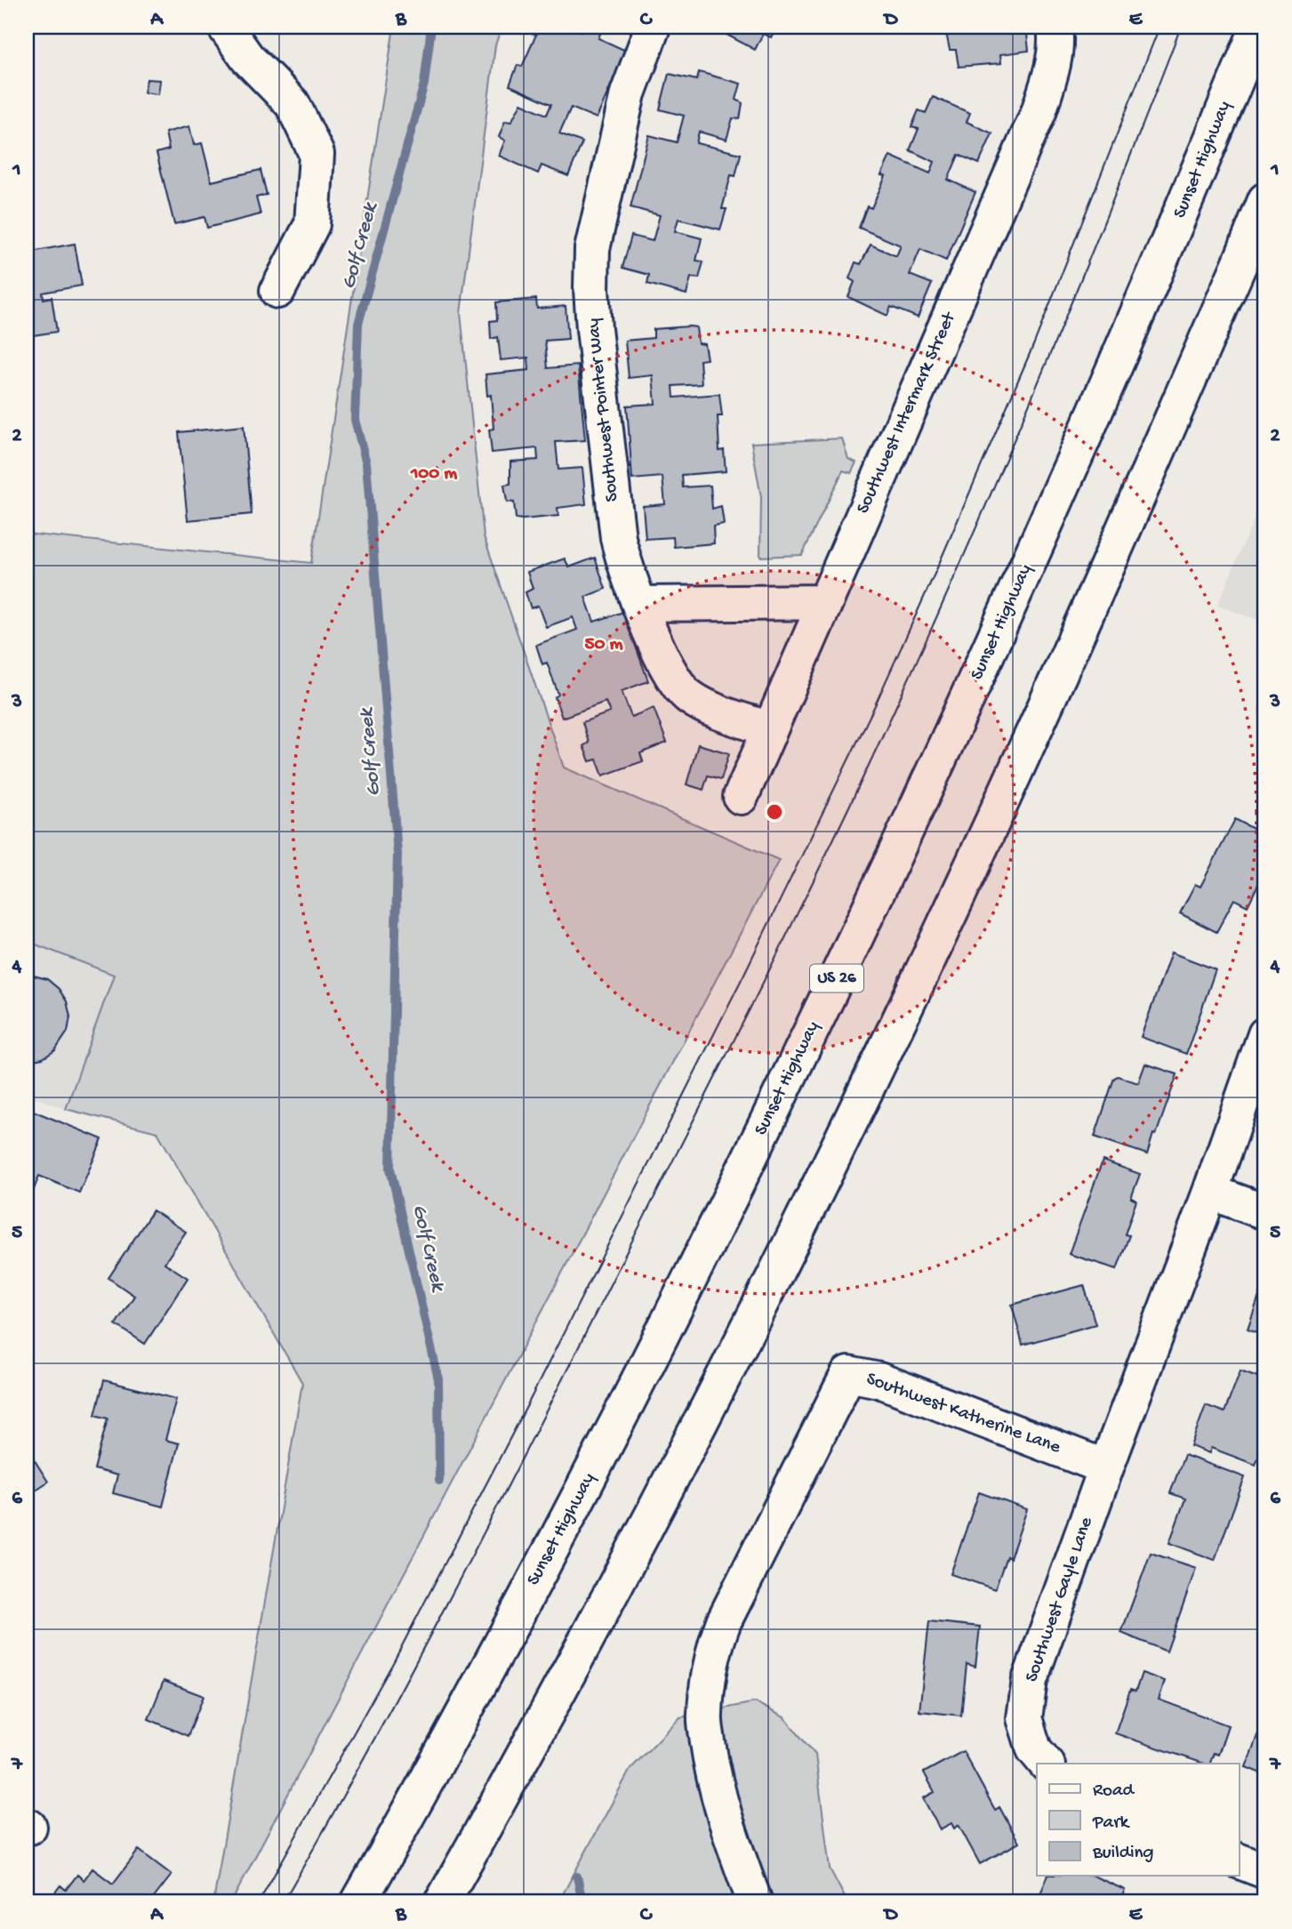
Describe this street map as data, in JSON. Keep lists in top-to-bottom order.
{
  "streets": {
    "main road": [
      "Sunset Highway",
      "Southwest Pointer Way",
      "Southwest Intermark Street",
      "US 26",
      "Southwest Katherine Lane",
      "Southwest Gayle Lane"
    ]
  },
  "crossings": [
    ["Southwest Pointer Way", "Southwest Intermark Street"],
    ["Southwest Katherine Lane", "Southwest Gayle Lane"]
  ],
  "water": ["Golf Creek"],
  "legend": ["Road", "Park", "Building"],
  "grid": {
    "columns": [
      "A",
      "B",
      "C",
      "D",
      "E"
    ],
    "rows": [
      "1",
      "2",
      "3",
      "4",
      "5",
      "6",
      "7"
    ]
  },
  "rings": ["100 m", "50 m"]
}
